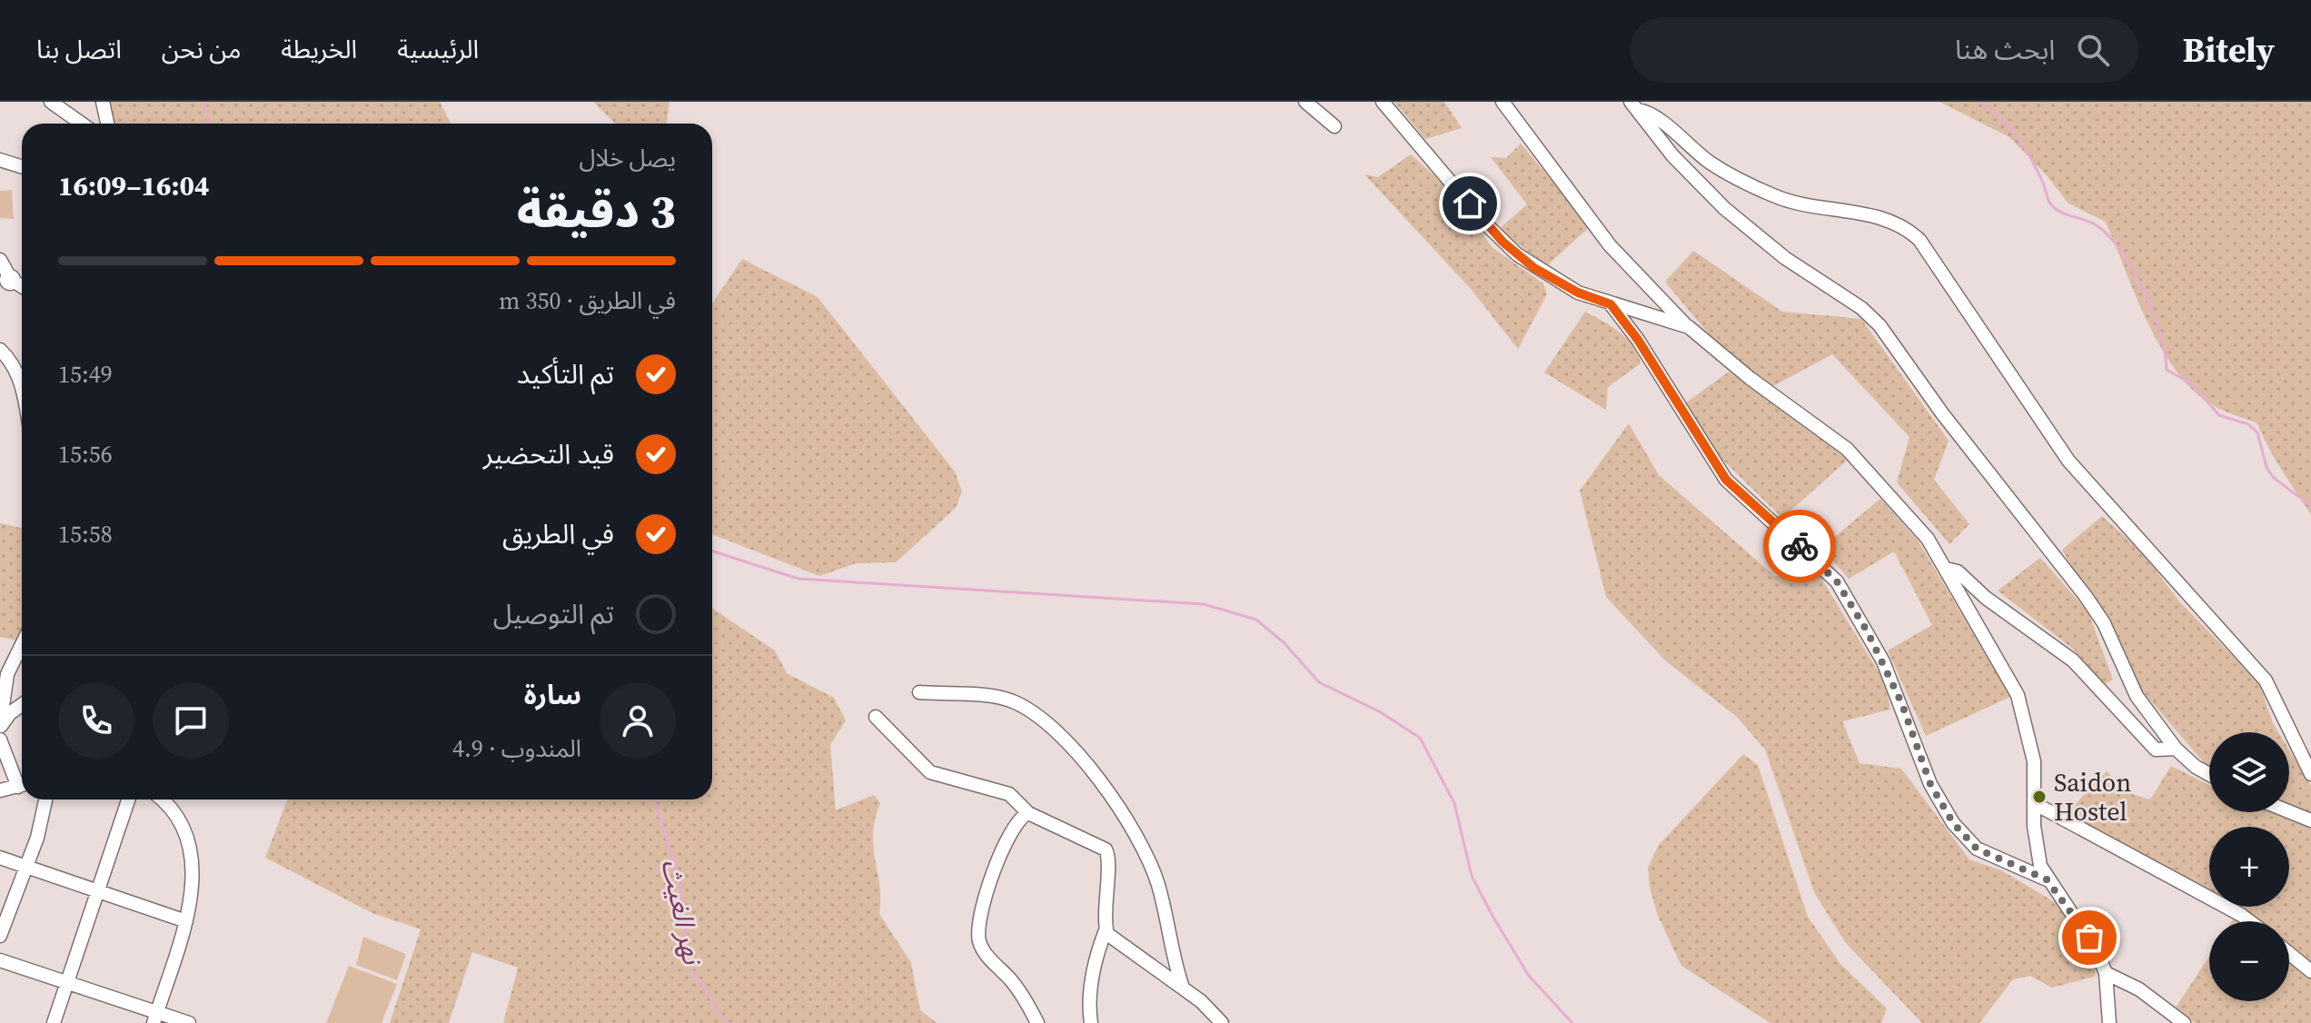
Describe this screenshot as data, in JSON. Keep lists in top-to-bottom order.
{
  "water": ["نهر الغيث"],
  "places": ["Saidon Hostel"],
  "page": {
    "header": "Bitely",
    "search": "ابحث هنا",
    "nav": [
      "الرئيسية",
      "الخريطة",
      "من نحن",
      "اتصل بنا"
    ],
    "heading": ["3 دقيقة", "يصل خلال", "16:04–16:09"],
    "panel": ["سارة", "المندوب · 4.9"],
    "bar": "في الطريق · 350 m",
    "list": [
      ["تم التأكيد", "15:49"],
      ["قيد التحضير", "15:56"],
      ["في الطريق", "15:58"],
      "تم التوصيل"
    ],
    "map_buttons": ["+", "−"]
  }
}
